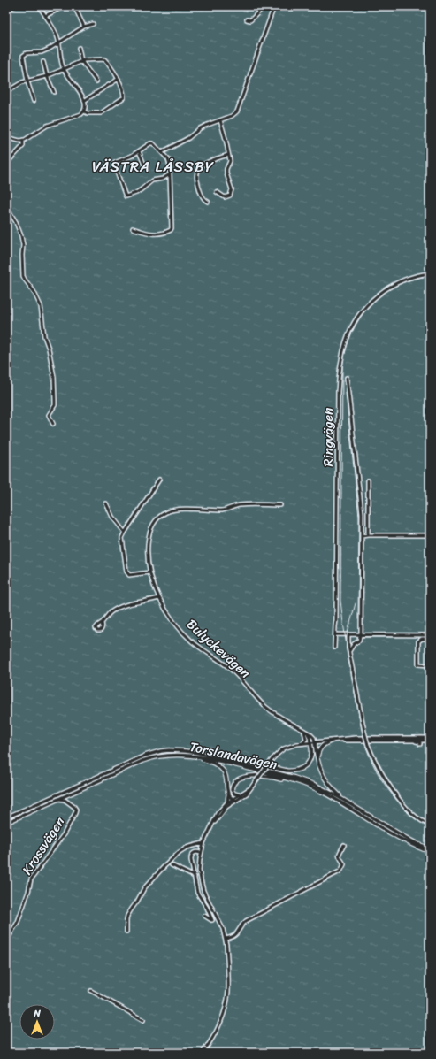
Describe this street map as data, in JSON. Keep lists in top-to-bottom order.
{
  "streets": {
    "main road": ["Torslandavägen"],
    "street": ["Ringvägen", "Bulyckevägen", "Krossvägen"]
  },
  "crossings": [
    ["Torslandavägen", "Krossvägen"]
  ],
  "districts": ["VÄSTRA LÅSSBY"],
  "north": "top"
}
